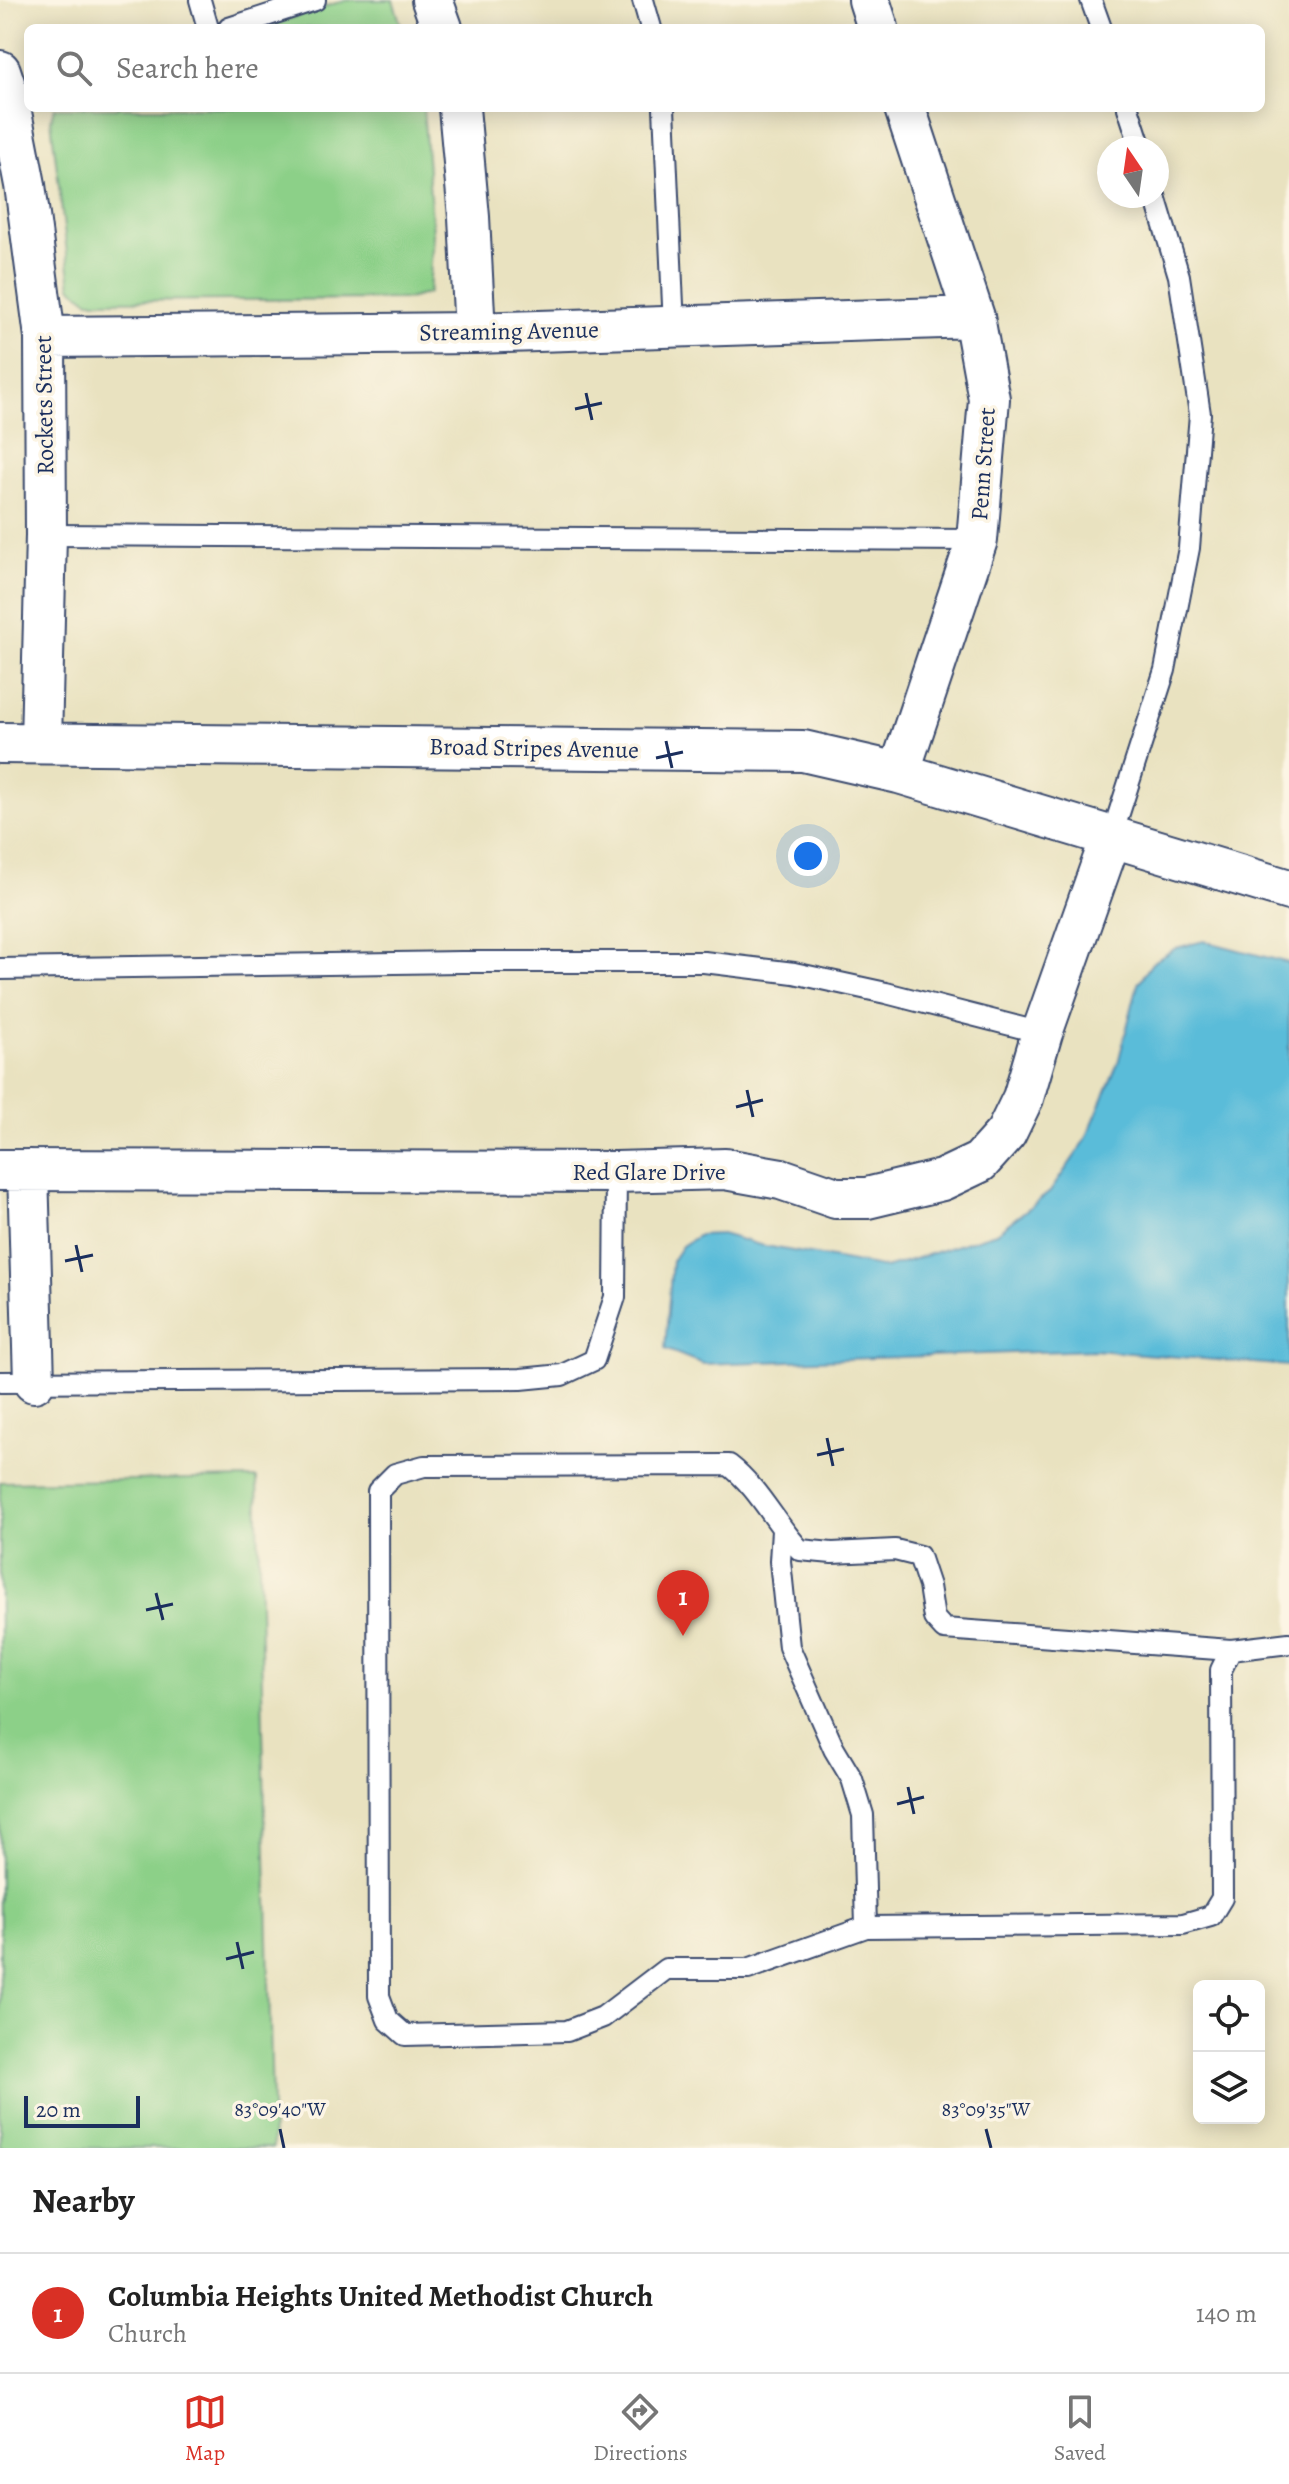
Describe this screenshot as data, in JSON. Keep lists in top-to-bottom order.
{
  "streets": {
    "street": [
      "Streaming Avenue",
      "Rockets Street",
      "Penn Street",
      "Broad Stripes Avenue",
      "Red Glare Drive"
    ]
  },
  "crossings": [
    ["Streaming Avenue", "Rockets Street"],
    ["Streaming Avenue", "Penn Street"],
    ["Rockets Street", "Broad Stripes Avenue"],
    ["Penn Street", "Broad Stripes Avenue"],
    ["Broad Stripes Avenue", "Red Glare Drive"]
  ],
  "scale_bar": "20 m",
  "north": "top",
  "page": {
    "search": "Search here",
    "pins": "1",
    "scale": "20 m",
    "heading": "Nearby",
    "list": [
      {
        "mark": "1",
        "name": "Columbia Heights United Methodist Church",
        "note": "Church",
        "value": "140 m"
      }
    ],
    "nav": ["Map", "Directions", "Saved"]
  },
  "coordinates": ["83°09'40\"W", "83°09'35\"W"]
}
